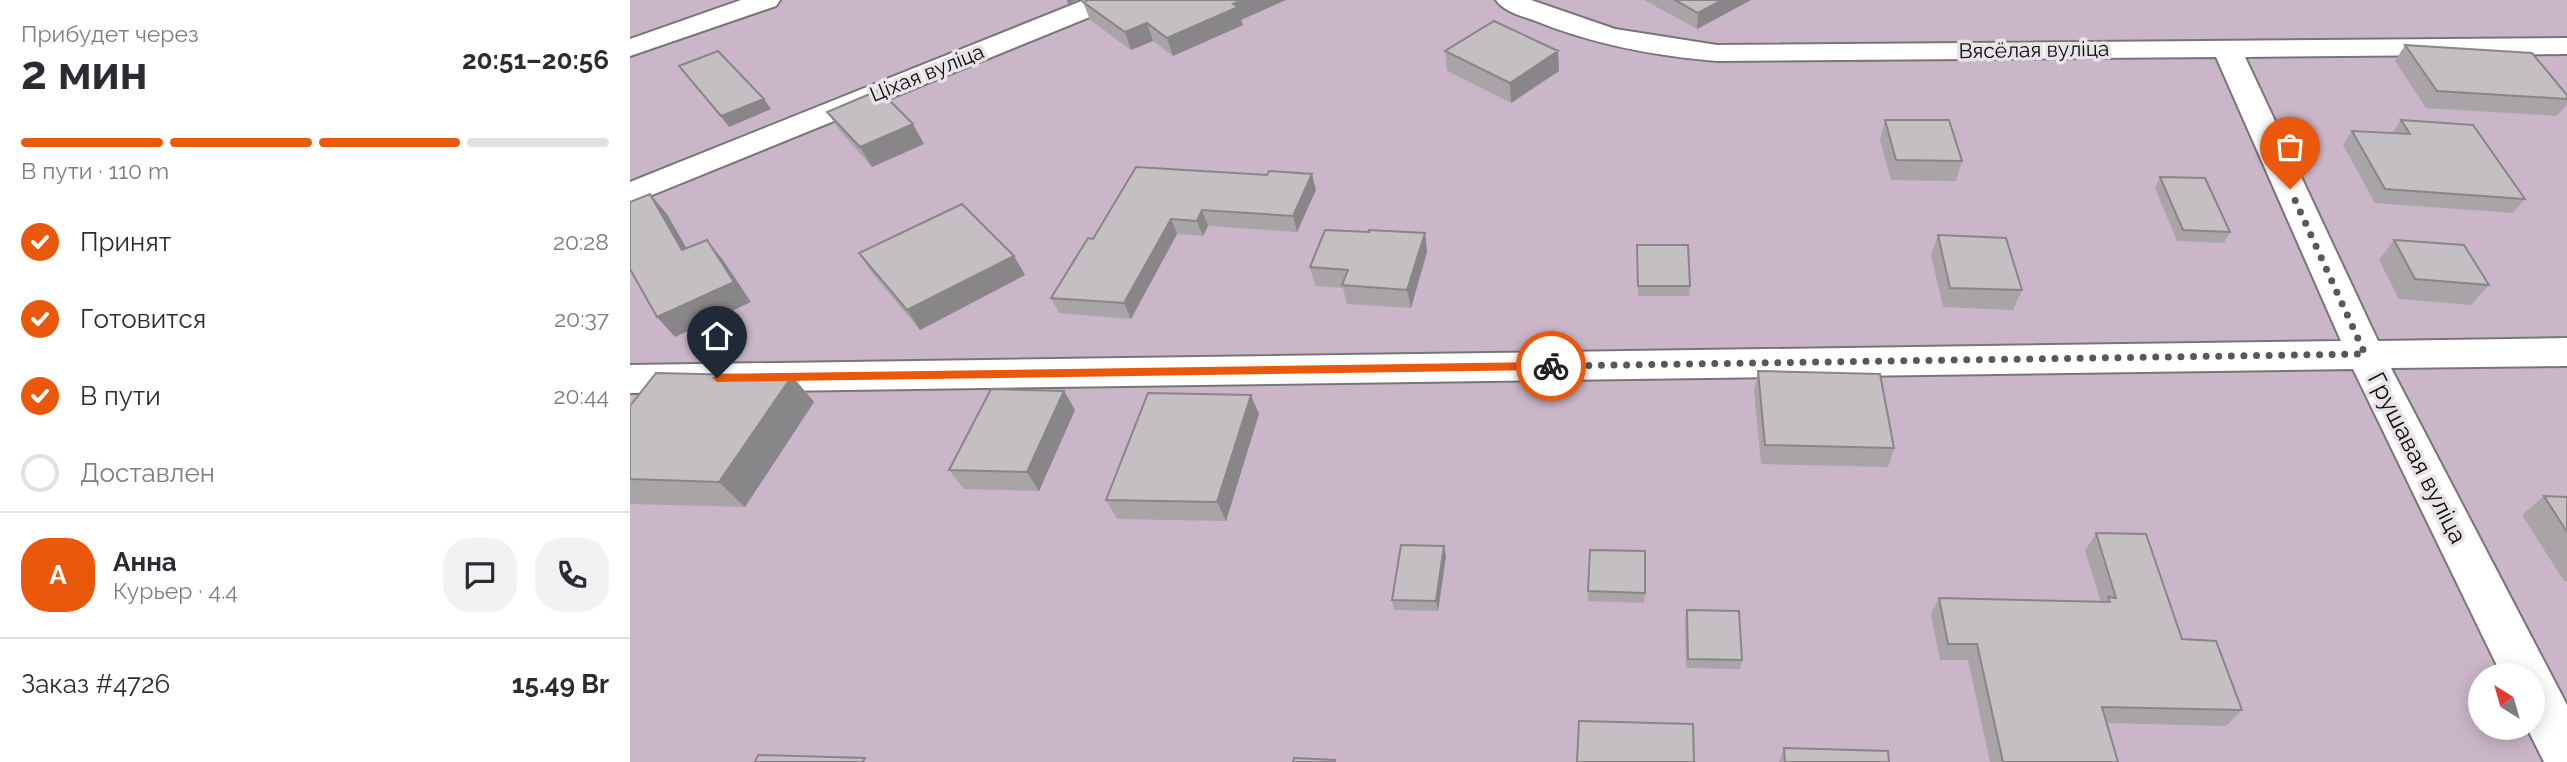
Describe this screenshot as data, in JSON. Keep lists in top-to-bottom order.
{
  "streets": {
    "lane": ["Вясёлая вуліца", "Ціхая вуліца", "Грушавая вуліца"]
  },
  "crossings": [
    ["Вясёлая вуліца", "Грушавая вуліца"]
  ],
  "north": "top left",
  "page": {
    "heading": ["2 мин", "Прибудет через", "20:51–20:56"],
    "panel": [
      "Анна",
      "Курьер · 4.4",
      "Заказ #4726",
      "15.49 Br"
    ],
    "bar": "В пути · 110 m",
    "list": [
      ["Принят", "20:28"],
      ["Готовится", "20:37"],
      ["В пути", "20:44"],
      "Доставлен"
    ],
    "round": "А"
  }
}
